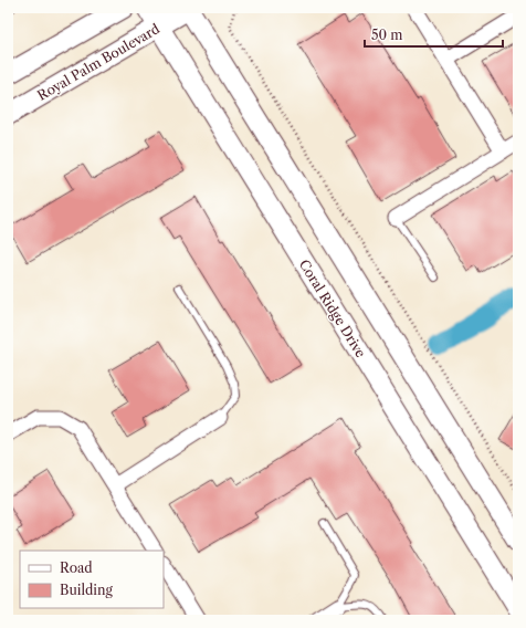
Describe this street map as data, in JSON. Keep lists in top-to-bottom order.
{
  "streets": {
    "main road": ["Royal Palm Boulevard", "Coral Ridge Drive"]
  },
  "crossings": [
    ["Royal Palm Boulevard", "Coral Ridge Drive"]
  ],
  "legend": ["Road", "Building"],
  "scale_bar": "50 m"
}
